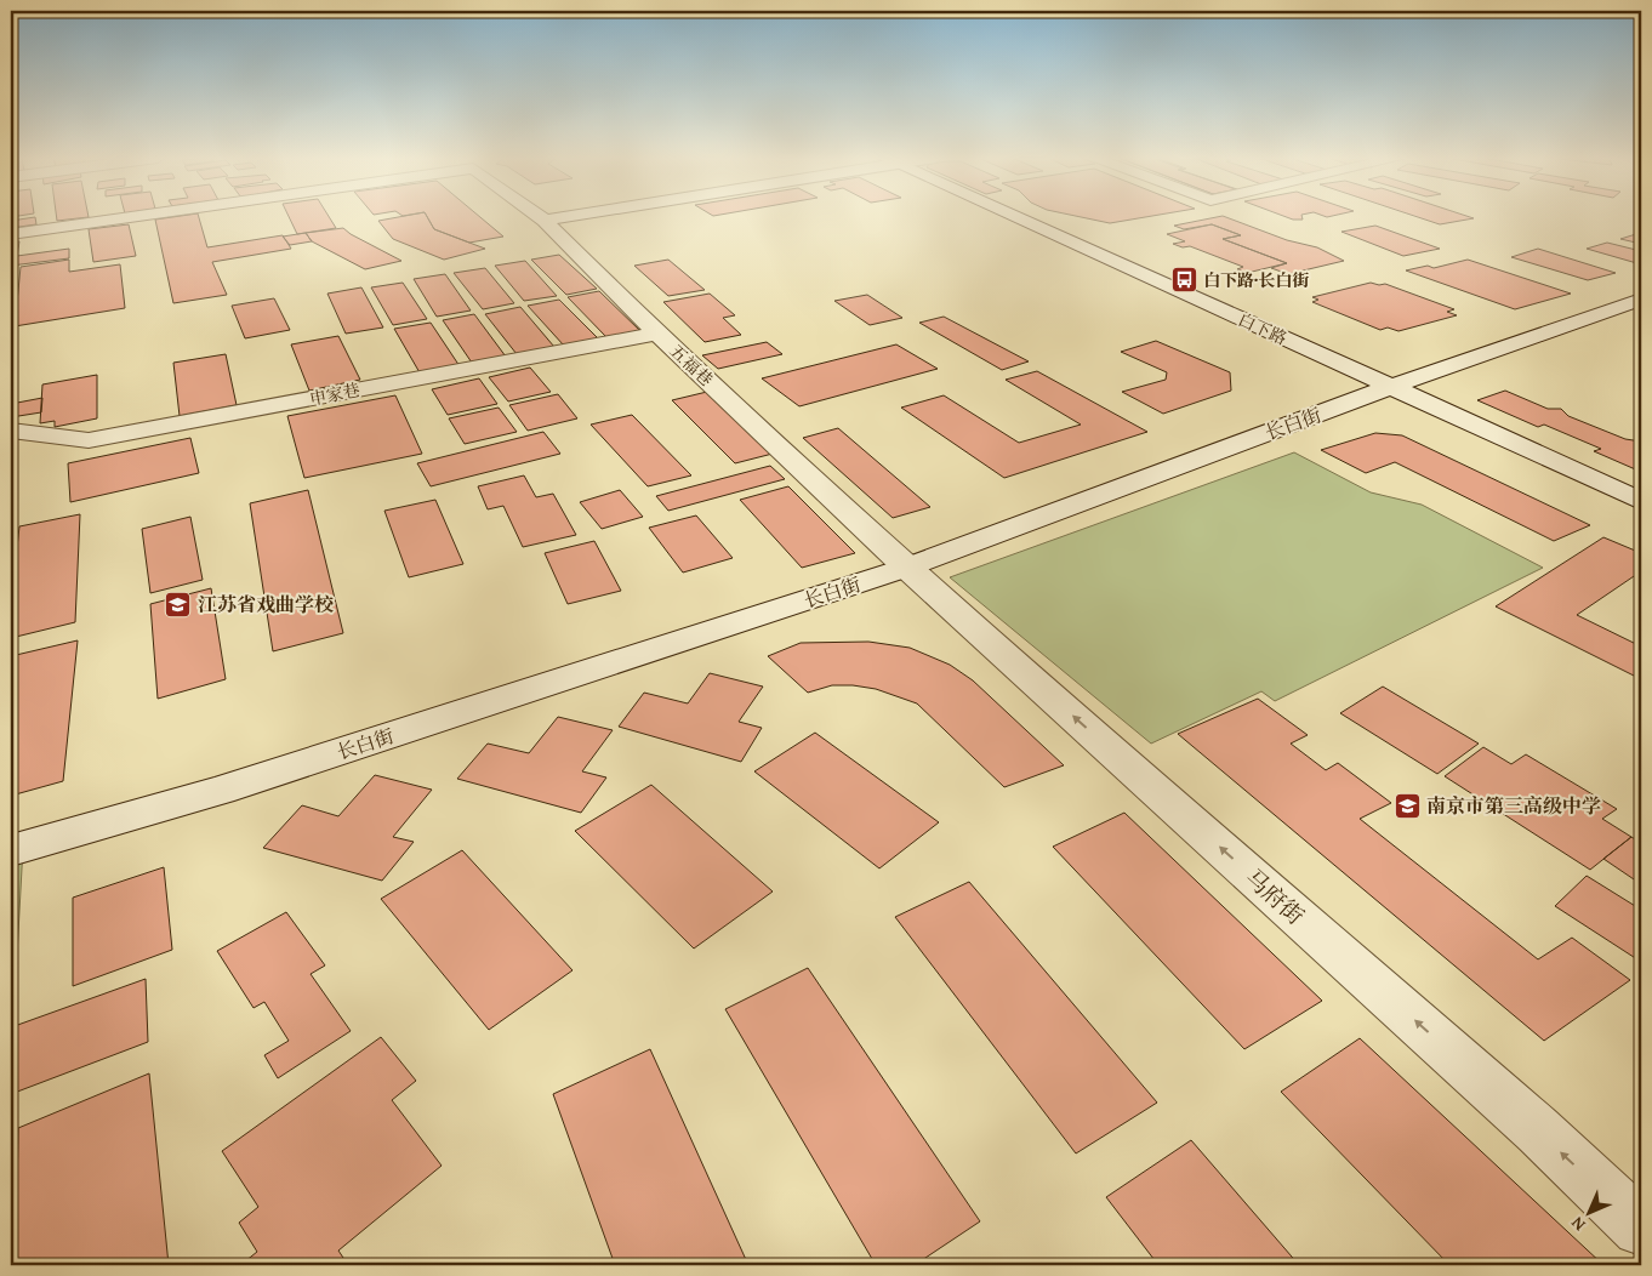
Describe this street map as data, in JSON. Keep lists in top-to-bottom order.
{
  "streets": {
    "street": [
      "白下路",
      "五福巷",
      "申家巷",
      "长白街",
      "马府街"
    ]
  },
  "crossings": [
    ["白下路", "长白街"],
    ["五福巷", "申家巷"],
    ["五福巷", "长白街"],
    ["五福巷", "马府街"],
    ["长白街", "马府街"]
  ],
  "one_way": ["马府街"],
  "places": {
    "bus stop": ["白下路·长白街"],
    "school or university": ["江苏省戏曲学校", "南京市第三高级中学"]
  },
  "north": "bottom left"
}
